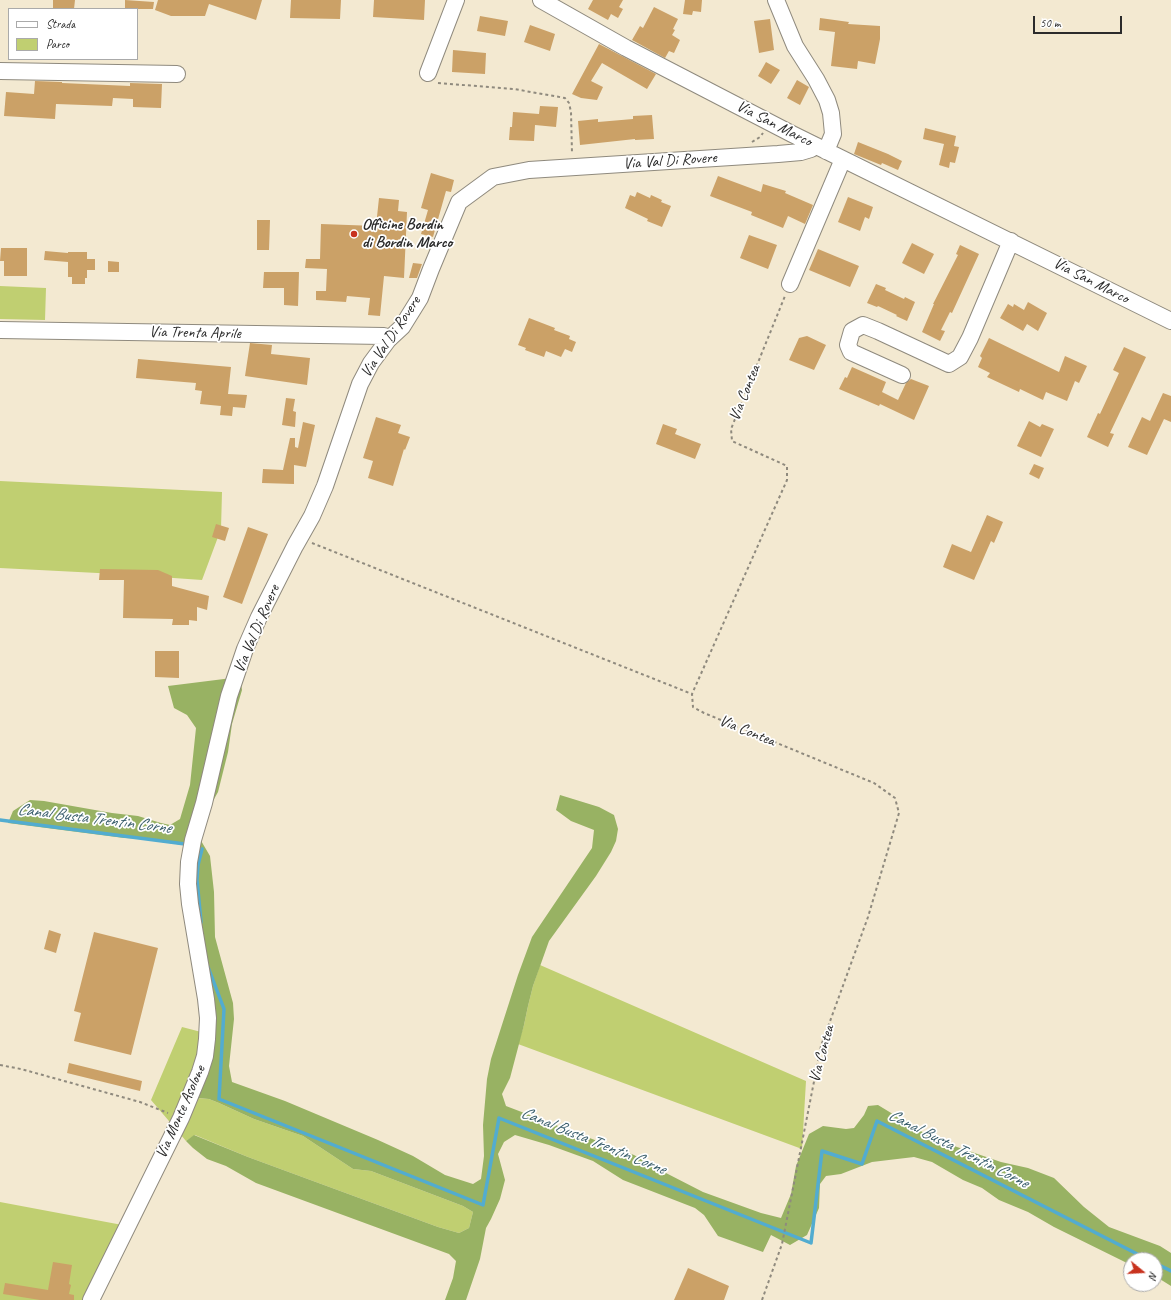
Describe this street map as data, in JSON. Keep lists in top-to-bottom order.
{
  "streets": {
    "street": [
      "Via San Marco",
      "Via Val Di Rovere",
      "Via Trenta Aprile",
      "Via Monte Asolone"
    ],
    "path": ["Via Contea"]
  },
  "crossings": [
    ["Via San Marco", "Via Val Di Rovere"],
    ["Via Val Di Rovere", "Via Trenta Aprile"],
    ["Via Val Di Rovere", "Via Monte Asolone"]
  ],
  "water": ["Canal Busta Trentin Corne"],
  "places": ["Officine Bordin di Bordin Marco"],
  "legend": ["Strada", "Parco"],
  "scale_bar": "50 m",
  "north": "right"
}
